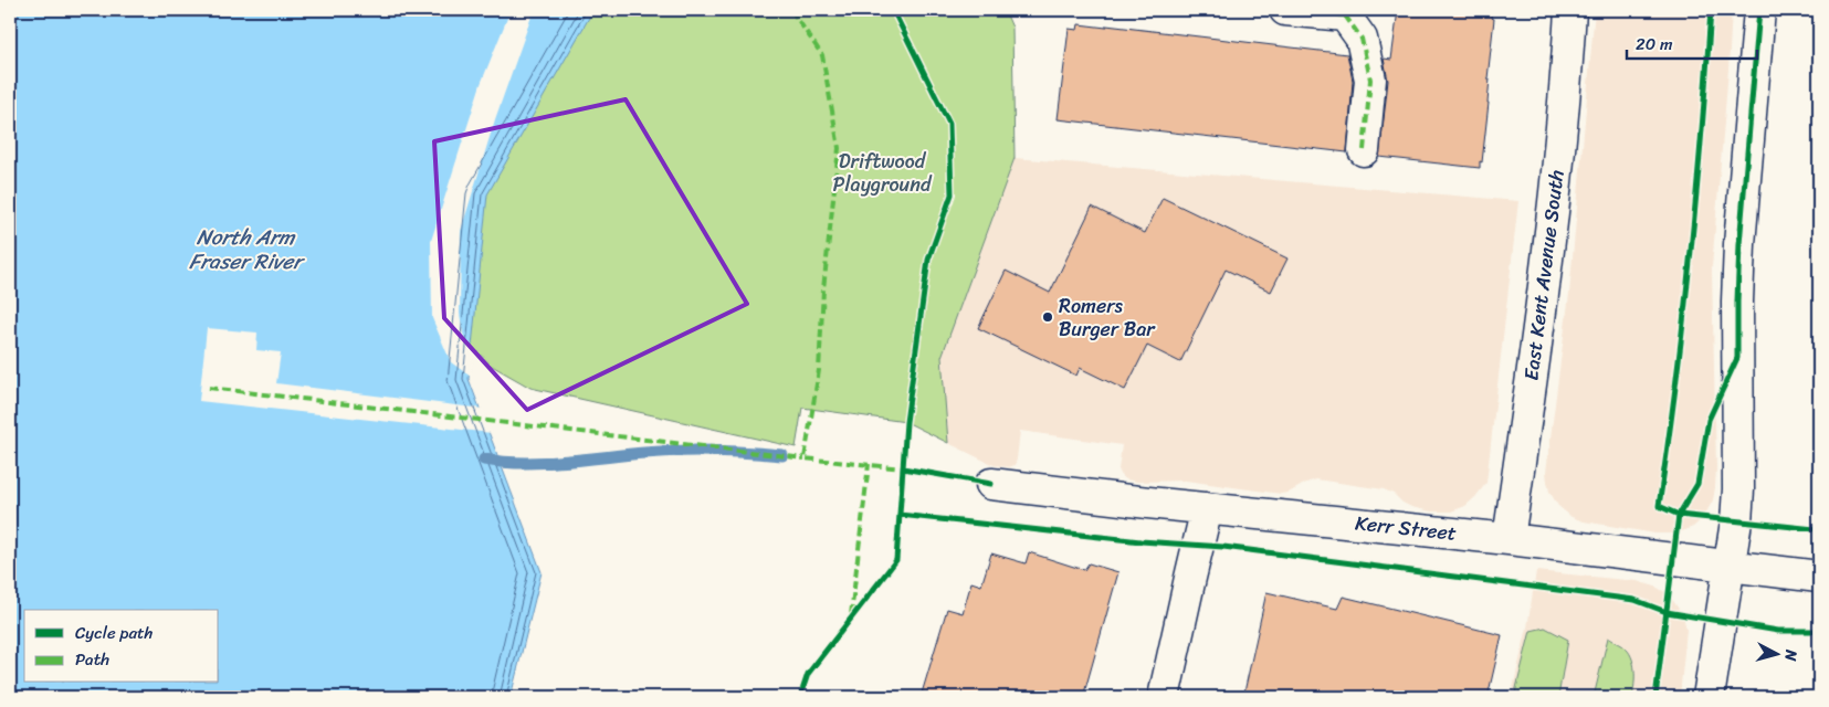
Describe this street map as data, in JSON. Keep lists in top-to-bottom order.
{
  "streets": {
    "street": ["East Kent Avenue South", "Kerr Street"]
  },
  "crossings": [
    ["East Kent Avenue South", "Kerr Street"]
  ],
  "water": ["North Arm Fraser River"],
  "parks": ["Driftwood Playground"],
  "places": ["Romers Burger Bar"],
  "legend": ["Cycle path", "Path"],
  "scale_bar": "20 m",
  "north": "right"
}
